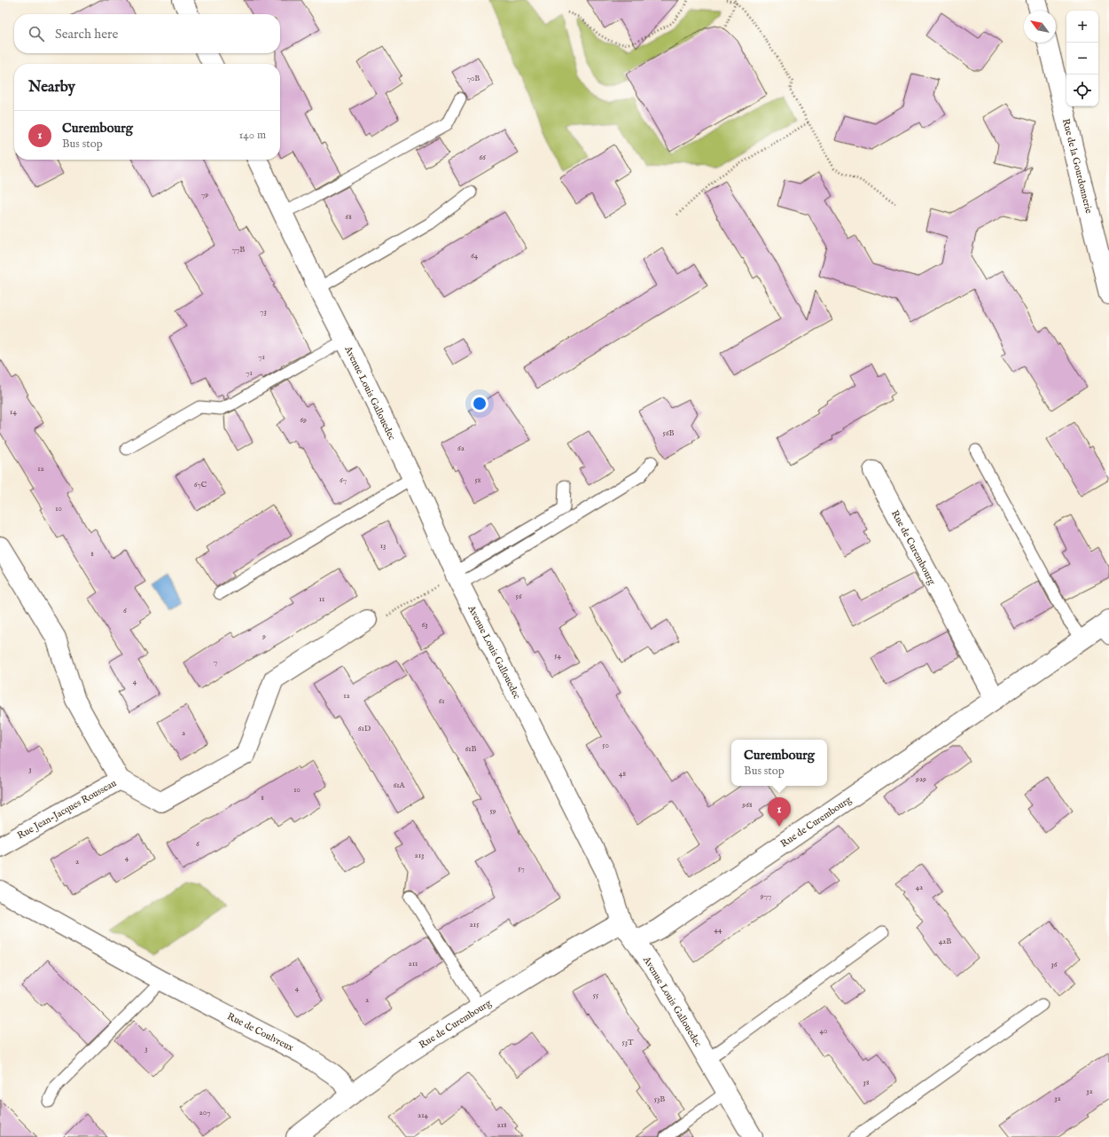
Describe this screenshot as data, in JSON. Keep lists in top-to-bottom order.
{
  "streets": {
    "street": [
      "Rue de la Gourdonnerie",
      "Avenue Louis Gallouedec",
      "Rue de Curembourg",
      "Rue Jean-Jacques Rousseau",
      "Rue de Coulvreux"
    ]
  },
  "crossings": [
    ["Avenue Louis Gallouedec", "Rue de Curembourg"],
    ["Rue de Curembourg", "Rue de Coulvreux"]
  ],
  "house_numbers": [
    "70B",
    "66",
    "79",
    "68",
    "77B",
    "64",
    "73",
    "71",
    "71",
    "14",
    "69",
    "56B",
    "62",
    "12",
    "67",
    "58",
    "67C",
    "10",
    "13",
    "8",
    "56",
    "11",
    "6",
    "63",
    "9",
    "54",
    "7",
    "4",
    "12",
    "61",
    "61D",
    "2",
    "50",
    "61B",
    "3",
    "48",
    "929",
    "61A",
    "10",
    "8",
    "968",
    "59",
    "6",
    "213",
    "4",
    "2",
    "57",
    "42",
    "977",
    "215",
    "44",
    "42B",
    "211",
    "36",
    "4",
    "55",
    "2",
    "40",
    "53T",
    "3",
    "38",
    "32",
    "32",
    "53B",
    "207",
    "214",
    "218"
  ],
  "north": "top left",
  "page": {
    "map_buttons": ["+", "−"],
    "search": "Search here",
    "heading": "Nearby",
    "list": [
      {
        "mark": "1",
        "name": "Curembourg",
        "note": "Bus stop",
        "value": "140 m"
      }
    ],
    "popup": ["Curembourg", "Bus stop"],
    "pins": "1"
  }
}
